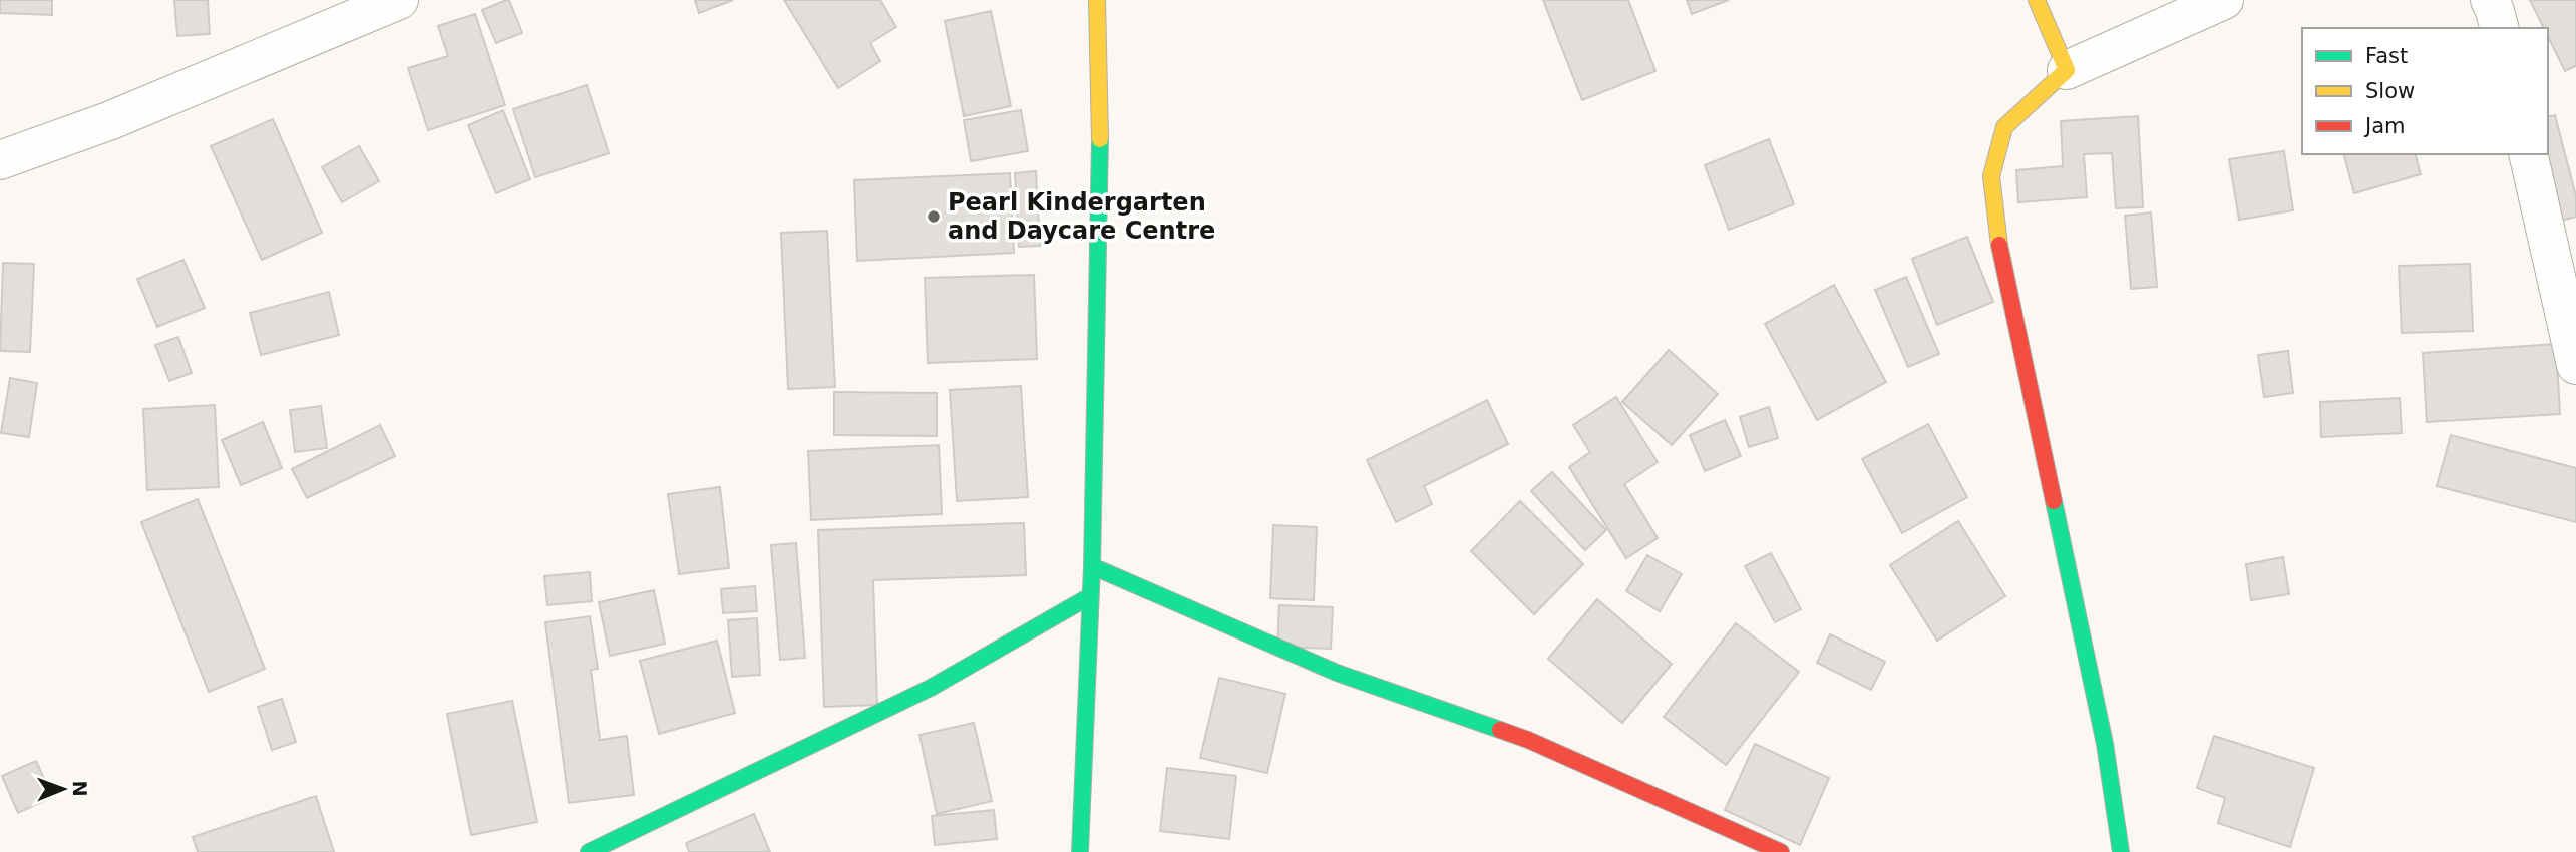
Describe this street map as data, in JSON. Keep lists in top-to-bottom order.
{
  "places": ["Pearl Kindergarten and Daycare Centre"],
  "legend": ["Fast", "Slow", "Jam"],
  "north": "right"
}
